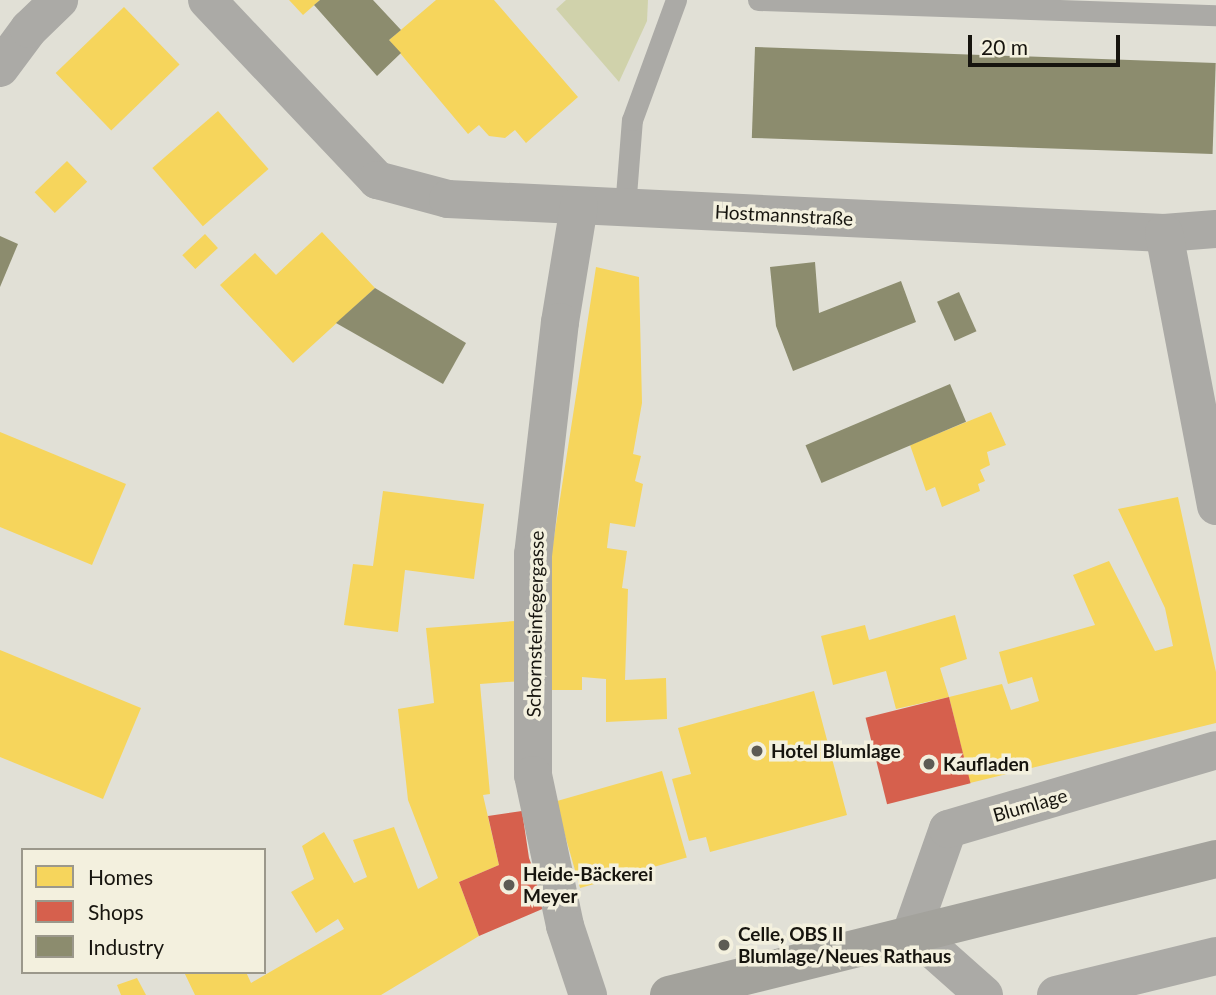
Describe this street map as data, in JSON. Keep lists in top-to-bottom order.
{
  "streets": {
    "street": ["Hostmannstraße", "Schornsteinfegergasse", "Blumlage"]
  },
  "crossings": [
    ["Hostmannstraße", "Schornsteinfegergasse"]
  ],
  "places": [
    "Hotel Blumlage",
    "Kaufladen",
    "Heide-Bäckerei Meyer",
    "Celle, OBS II Blumlage/Neues Rathaus"
  ],
  "legend": ["Homes", "Shops", "Industry"],
  "scale_bar": "20 m"
}
